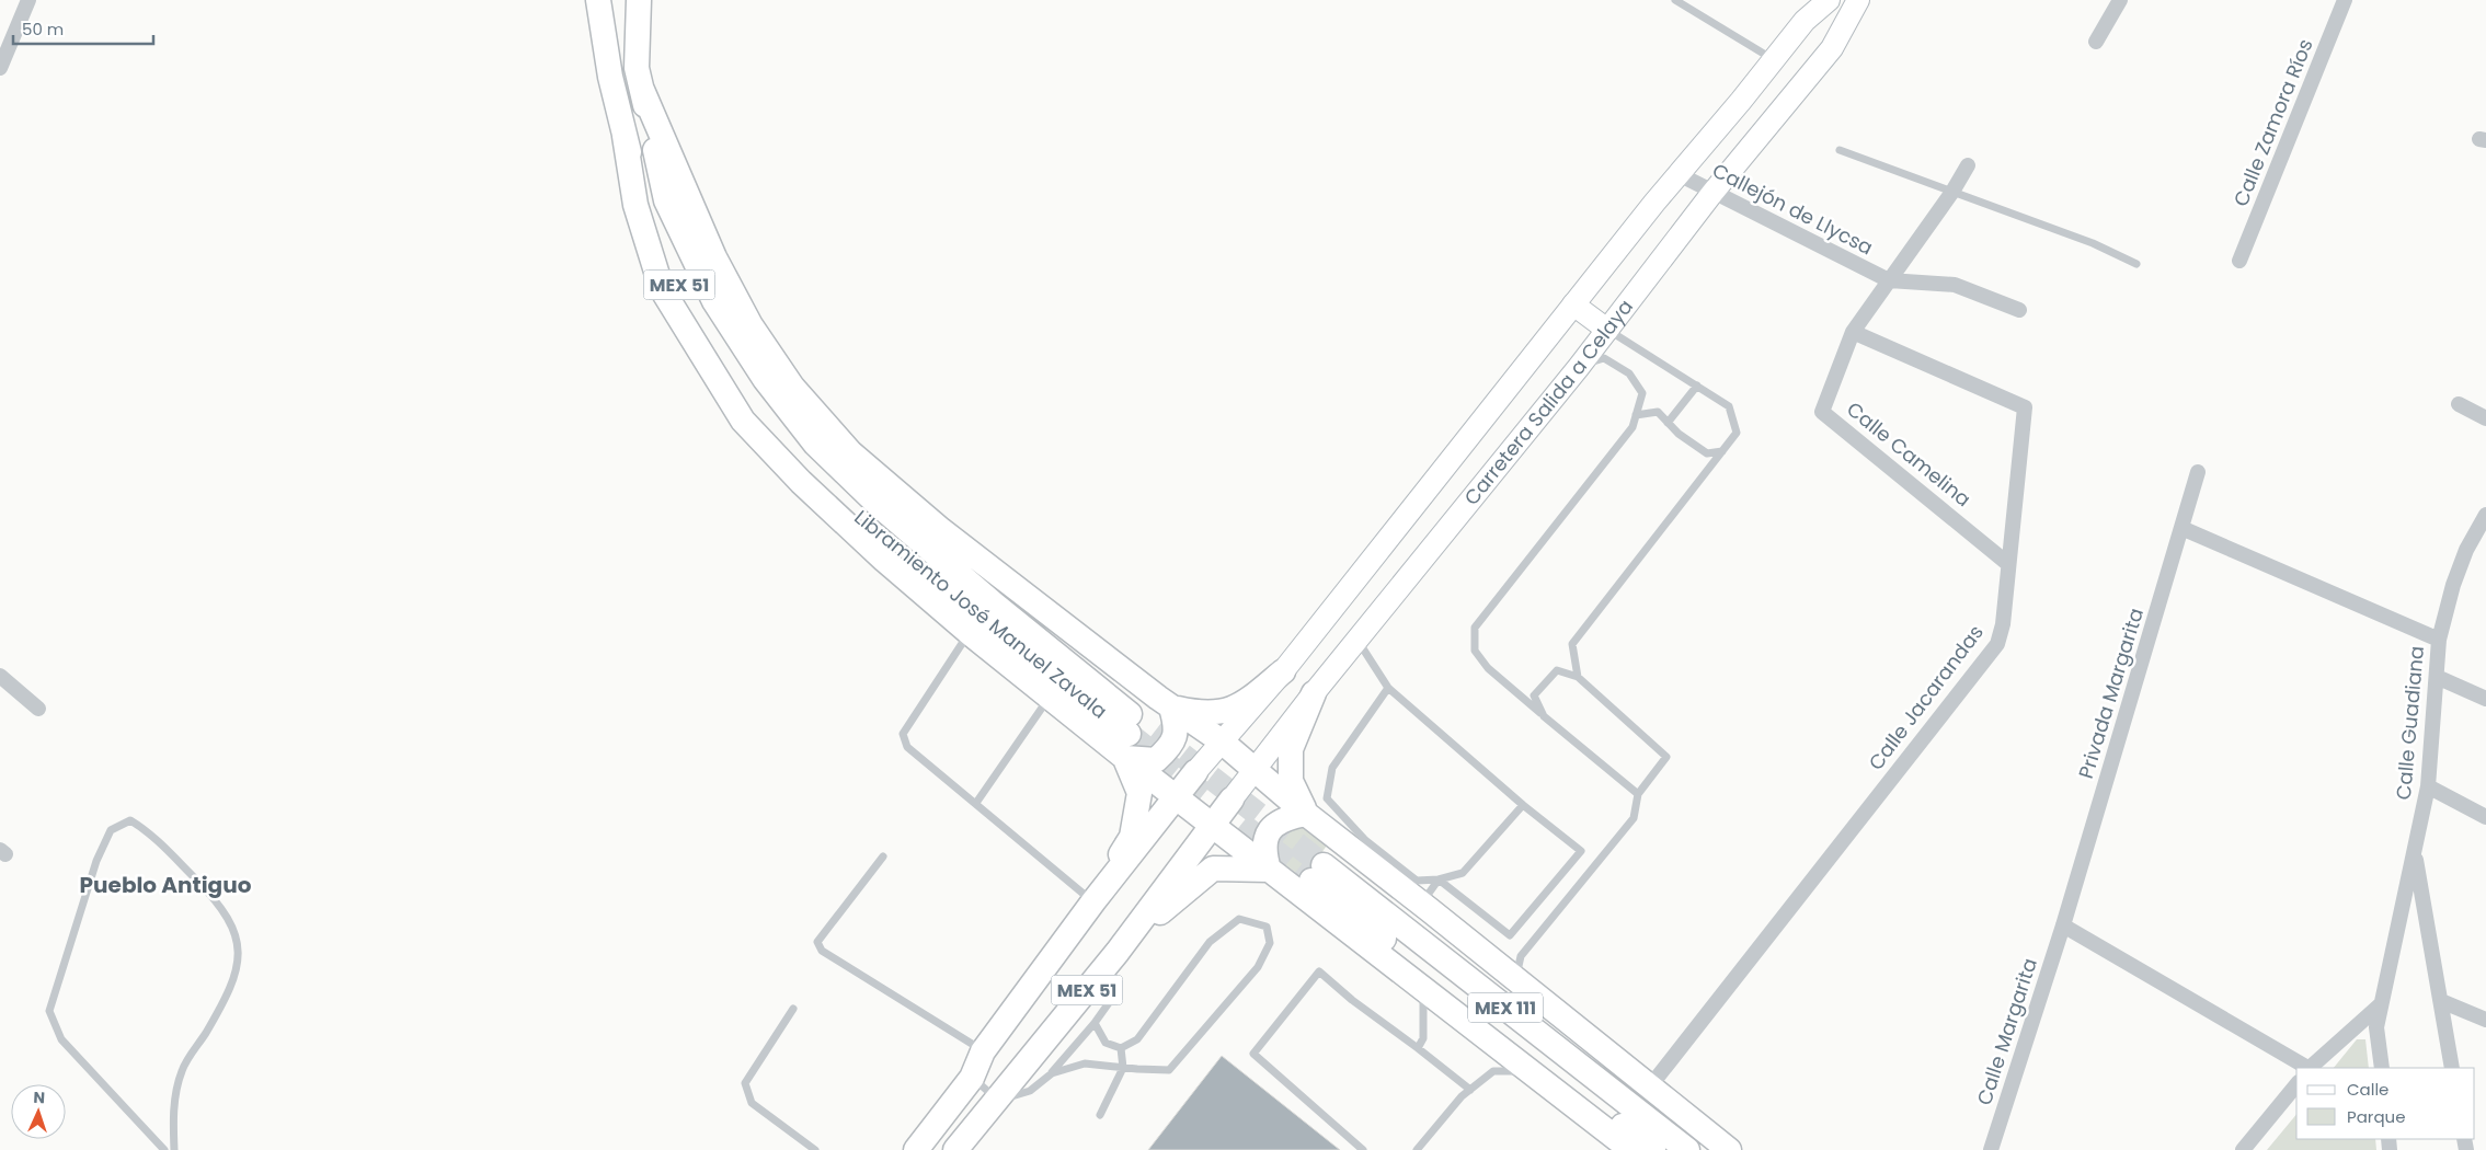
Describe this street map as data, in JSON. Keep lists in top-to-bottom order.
{
  "streets": {
    "main road": [
      "MEX 51",
      "Carretera Salida a Celaya",
      "Libramiento José Manuel Zavala",
      "MEX 111"
    ],
    "street": [
      "Calle Zamora Ríos",
      "Callejón de Llycsa",
      "Calle Camelina",
      "Privada Margarita",
      "Calle Jacarandas",
      "Calle Guadiana",
      "Calle Margarita"
    ]
  },
  "crossings": [
    ["Callejón de Llycsa", "Carretera Salida a Celaya"],
    ["MEX 51", "Carretera Salida a Celaya"],
    ["Calle Camelina", "Calle Jacarandas"],
    ["Privada Margarita", "Calle Margarita"]
  ],
  "districts": ["Pueblo Antiguo"],
  "legend": ["Calle", "Parque"],
  "scale_bar": "50 m",
  "north": "top"
}
